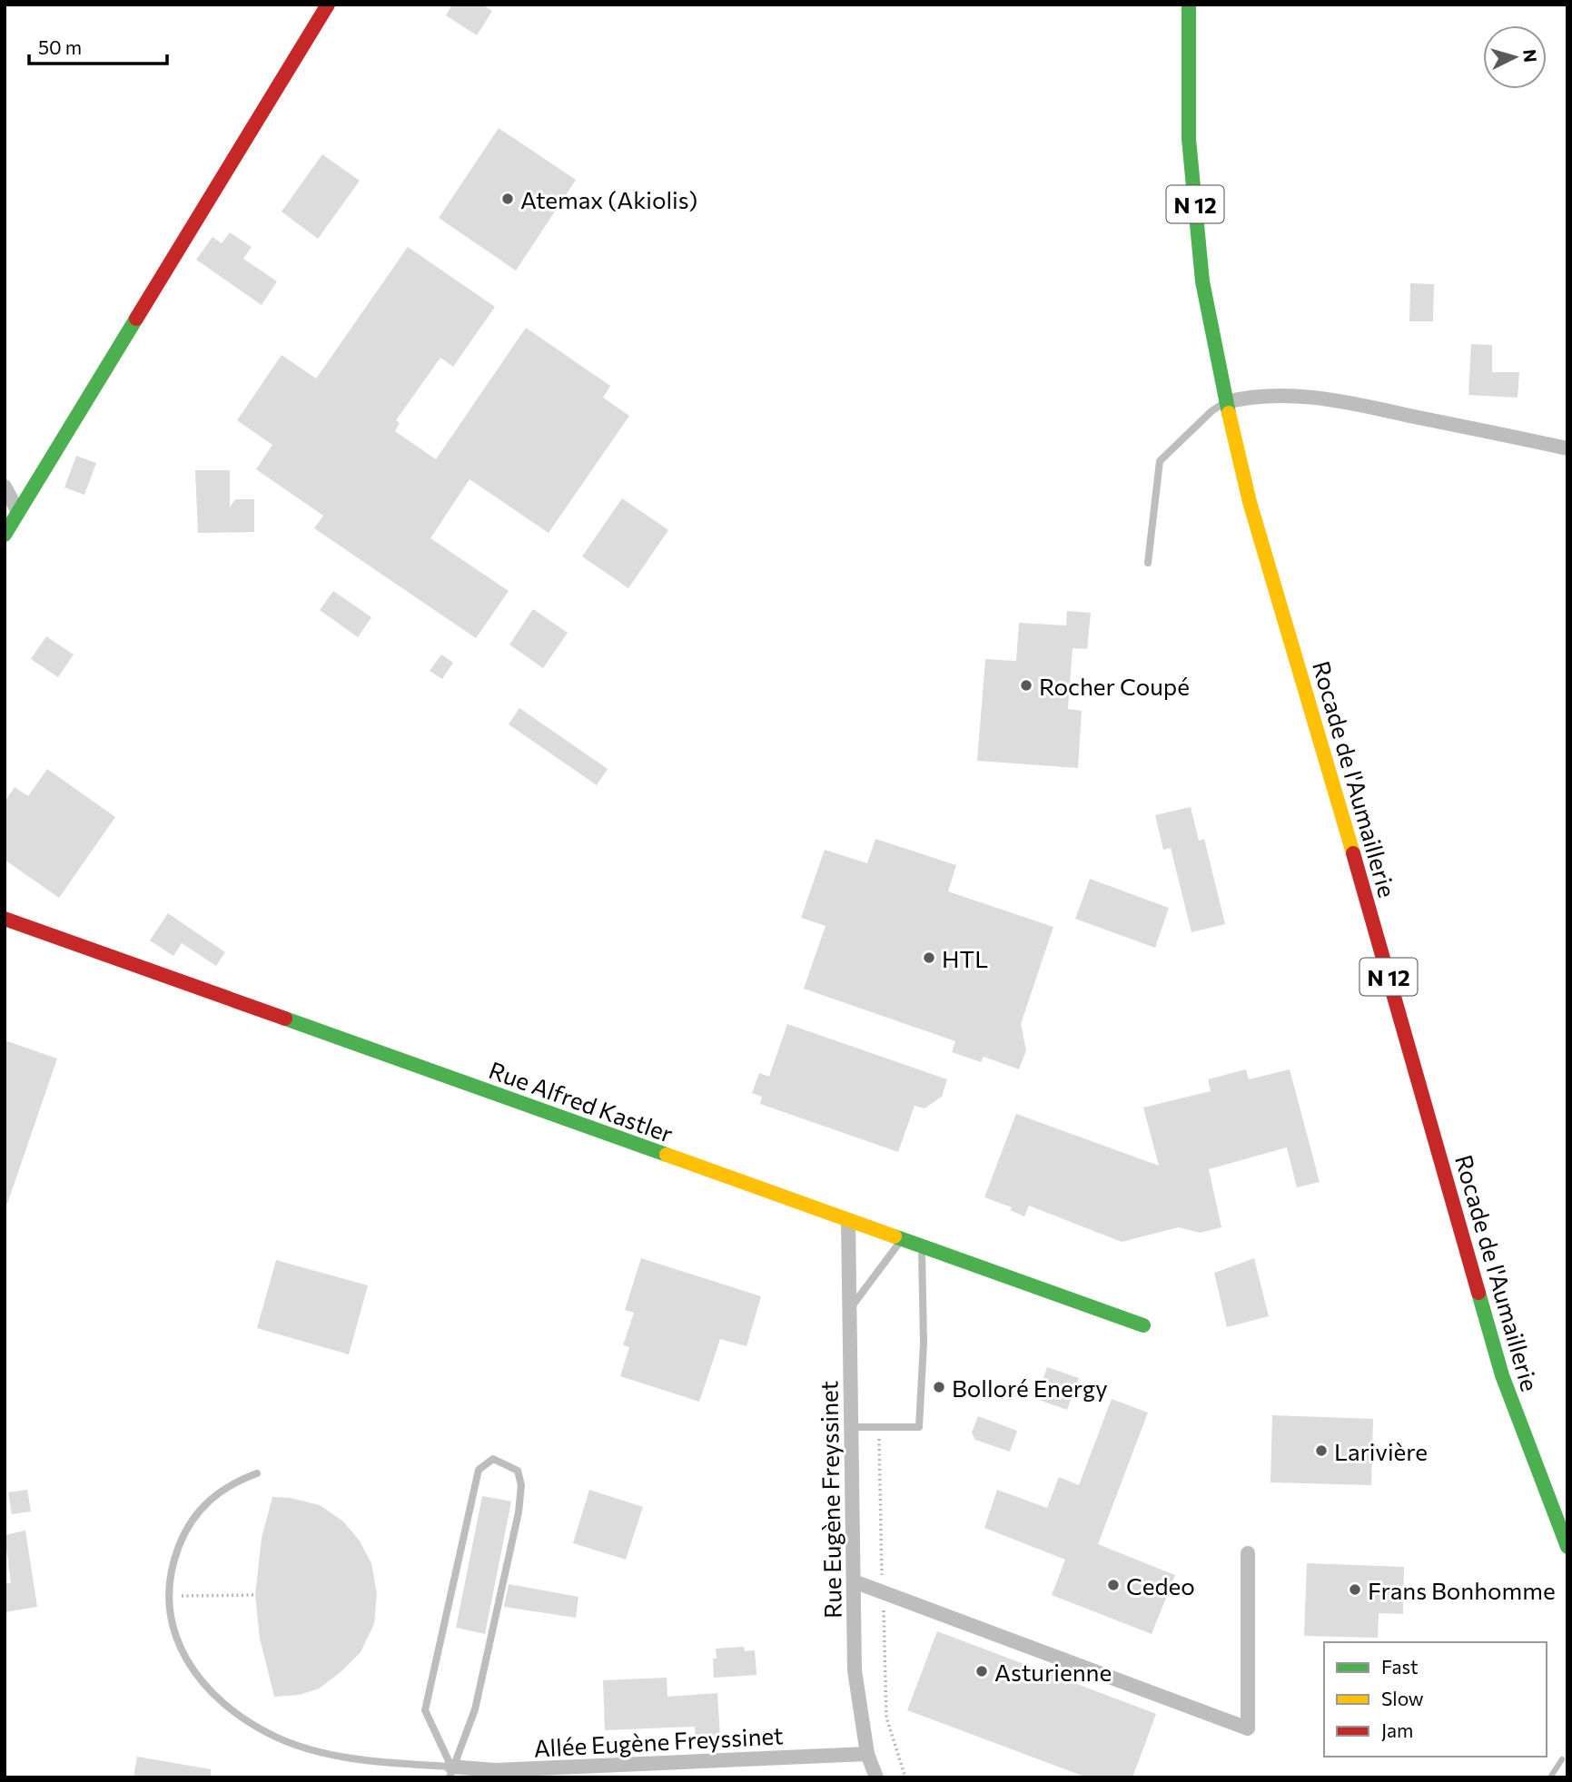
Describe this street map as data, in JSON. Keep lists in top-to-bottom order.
{
  "streets": {
    "street": [
      "N 12",
      "Rocade de l'Aumaillerie",
      "Rue Alfred Kastler",
      "Rue Eugène Freyssinet",
      "Allée Eugène Freyssinet"
    ]
  },
  "crossings": [
    ["Rue Alfred Kastler", "Rue Eugène Freyssinet"],
    ["Rue Eugène Freyssinet", "Allée Eugène Freyssinet"]
  ],
  "places": [
    "Atemax (Akiolis)",
    "Rocher Coupé",
    "HTL",
    "Bolloré Energy",
    "Larivière",
    "Cedeo",
    "Frans Bonhomme",
    "Asturienne"
  ],
  "legend": ["Fast", "Slow", "Jam"],
  "scale_bar": "50 m",
  "north": "right"
}
